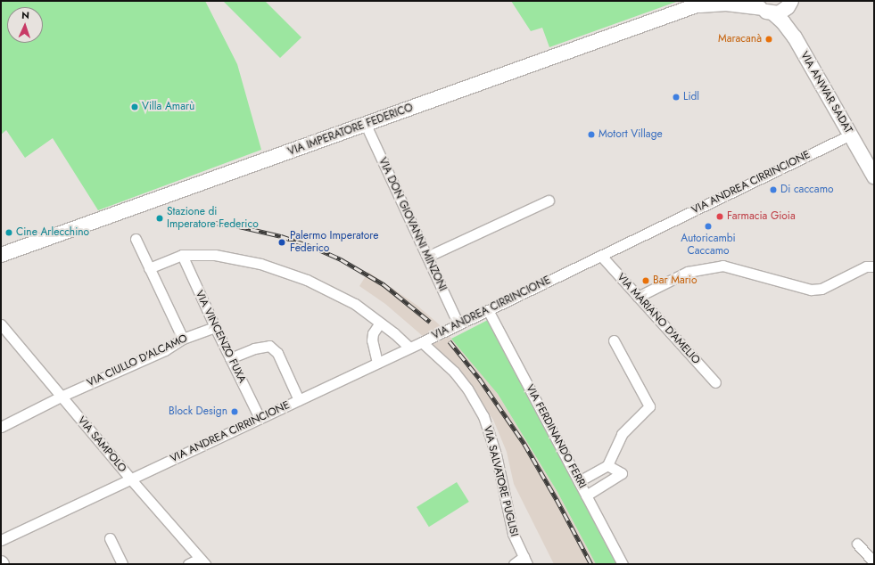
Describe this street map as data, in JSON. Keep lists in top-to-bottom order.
{
  "streets": {
    "street": [
      "VIA ANWAR SADAT",
      "VIA IMPERATORE FEDERICO",
      "VIA ANDREA CIRRINCIONE",
      "VIA DON GIOVANNI MINZONI",
      "VIA MARIANO D'AMELIO",
      "VIA VINCENZO FUXA",
      "VIA CIULLO D'ALCAMO",
      "VIA FERDINANDO FERRI",
      "VIA SAMPOLO",
      "VIA SALVATORE PUGLISI"
    ]
  },
  "crossings": [
    ["VIA ANWAR SADAT", "VIA IMPERATORE FEDERICO"],
    ["VIA ANWAR SADAT", "VIA ANDREA CIRRINCIONE"],
    ["VIA IMPERATORE FEDERICO", "VIA DON GIOVANNI MINZONI"],
    ["VIA ANDREA CIRRINCIONE", "VIA DON GIOVANNI MINZONI"],
    ["VIA ANDREA CIRRINCIONE", "VIA MARIANO D'AMELIO"],
    ["VIA ANDREA CIRRINCIONE", "VIA VINCENZO FUXA"],
    ["VIA ANDREA CIRRINCIONE", "VIA FERDINANDO FERRI"],
    ["VIA ANDREA CIRRINCIONE", "VIA SAMPOLO"],
    ["VIA ANDREA CIRRINCIONE", "VIA SALVATORE PUGLISI"],
    ["VIA VINCENZO FUXA", "VIA CIULLO D'ALCAMO"],
    ["VIA CIULLO D'ALCAMO", "VIA SAMPOLO"]
  ],
  "places": [
    "Maracanà",
    "Lidl",
    "Villa Amarù",
    "Motort Village",
    "Di caccamo",
    "Farmacia Gioia",
    "Stazione di Imperatore Federico",
    "Autoricambi Caccamo",
    "Cine Arlecchino",
    "Palermo Imperatore Federico",
    "Bar Mario",
    "Block Design"
  ],
  "north": "top"
}
